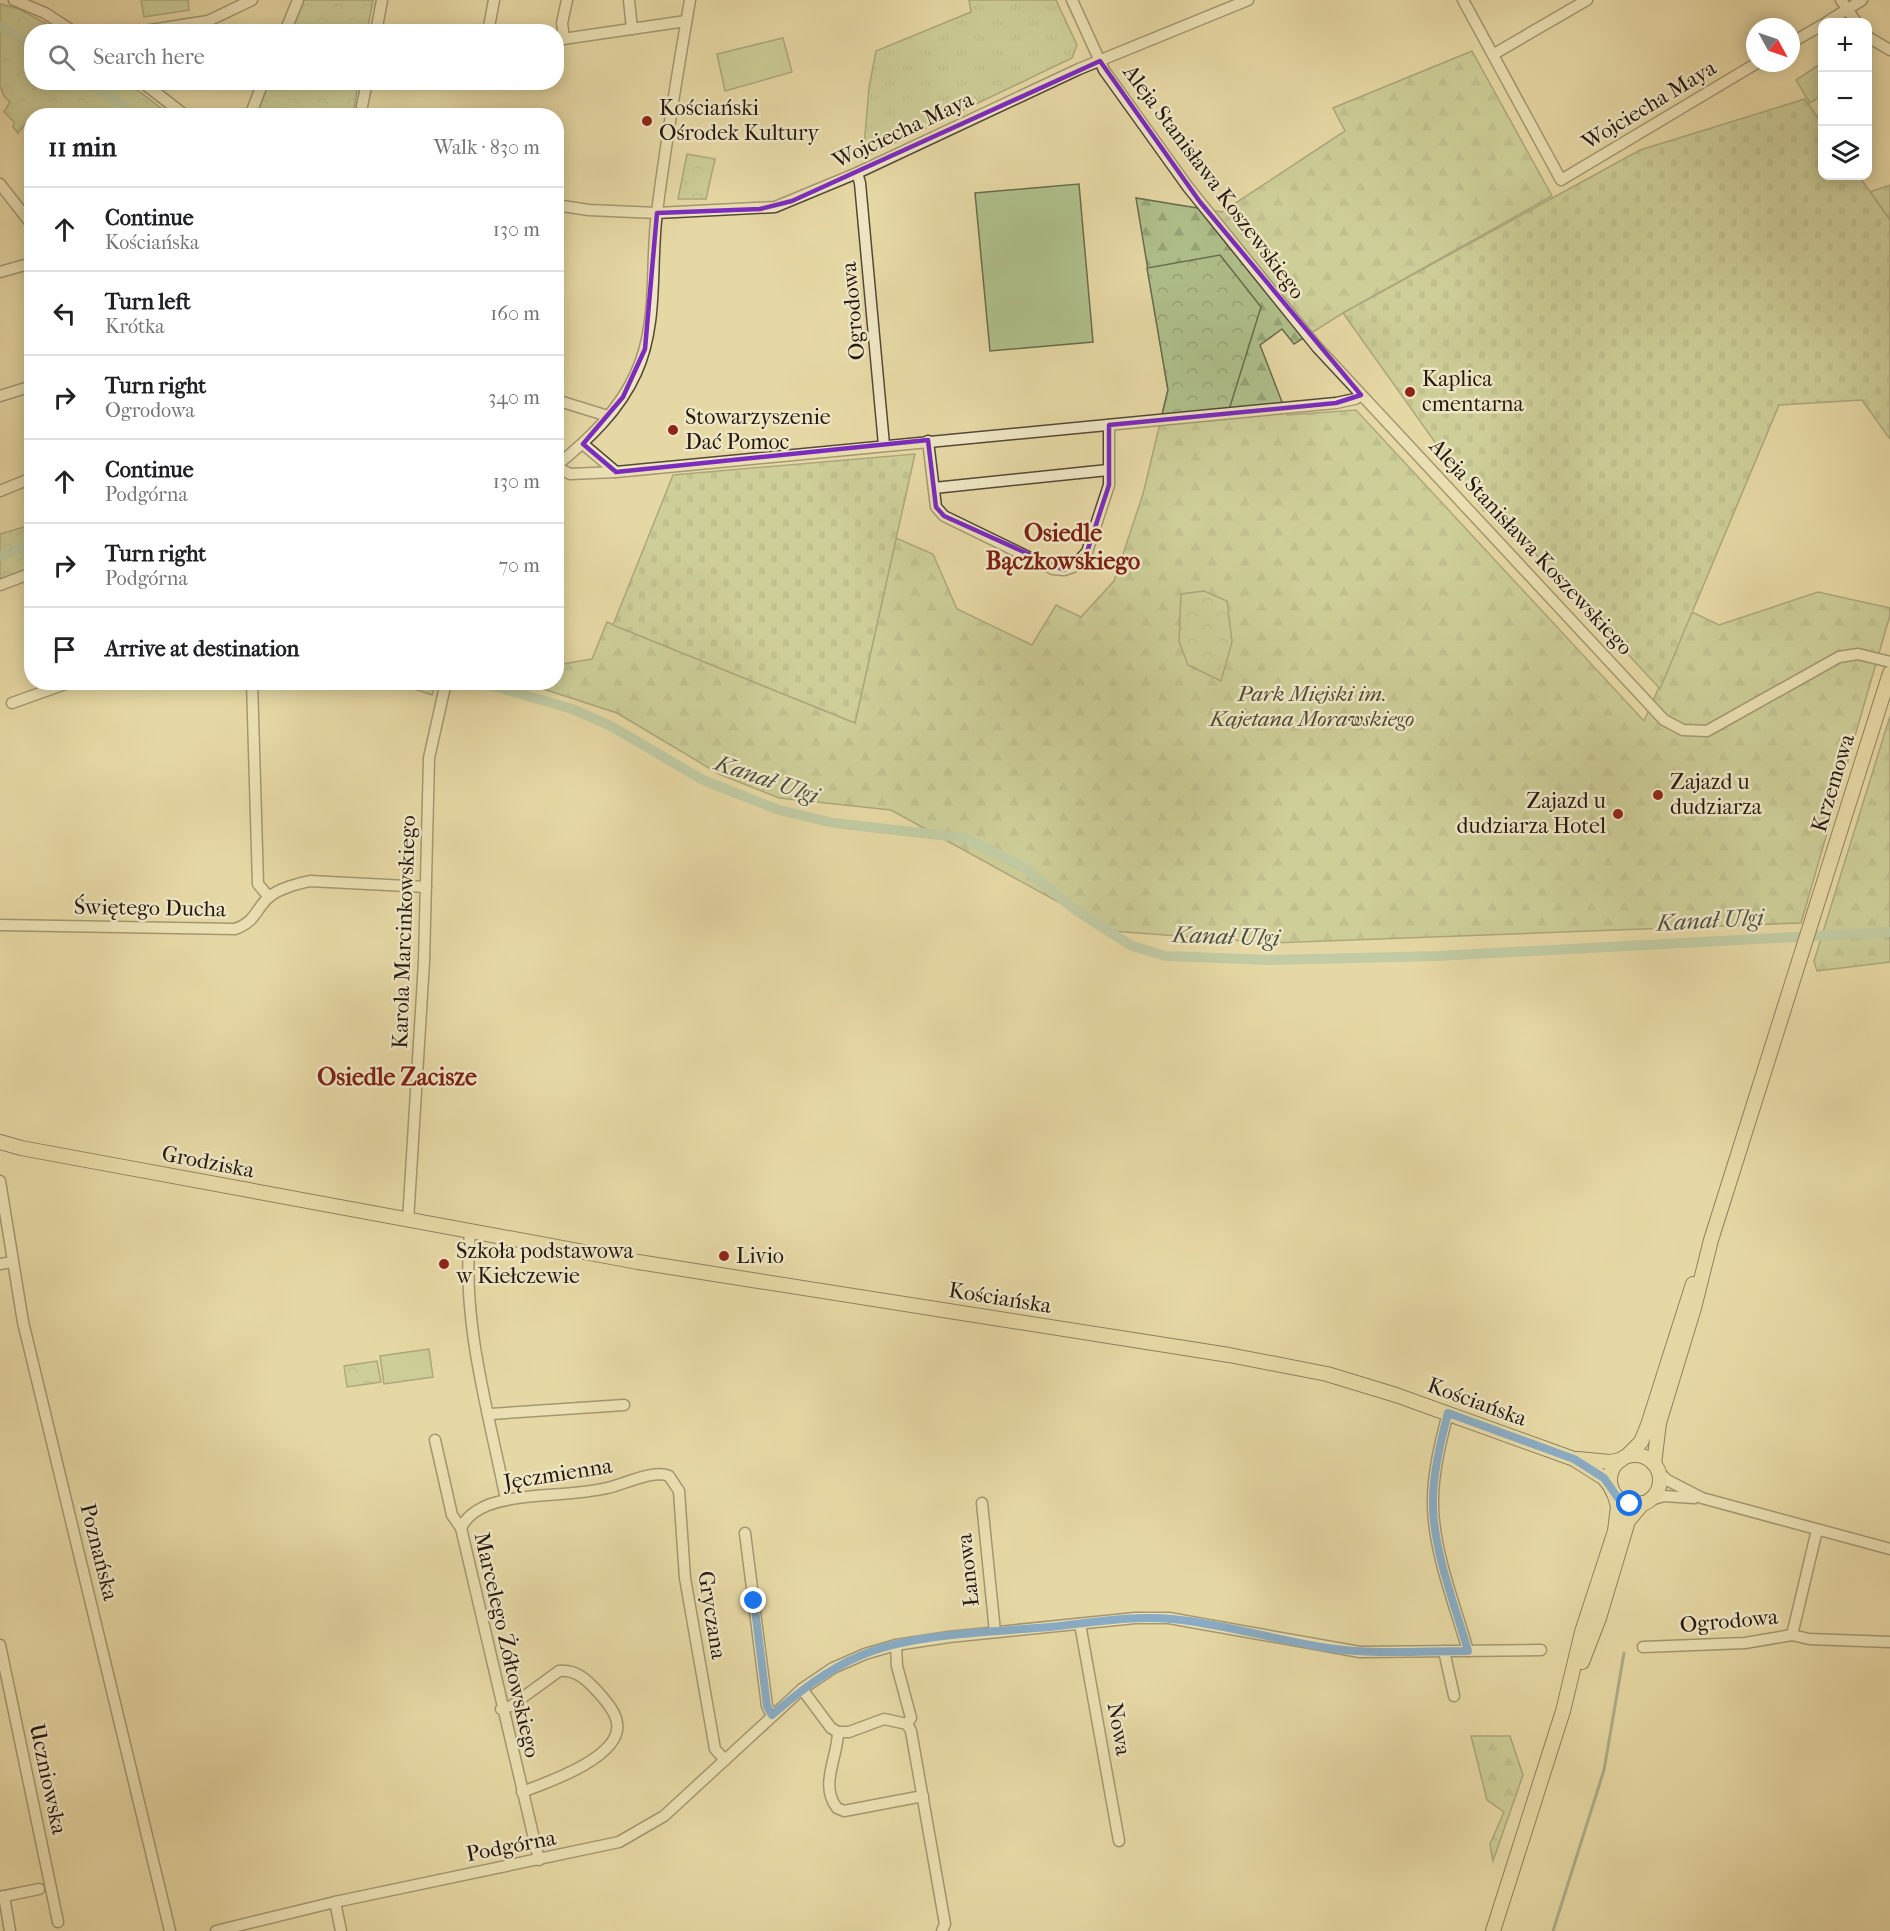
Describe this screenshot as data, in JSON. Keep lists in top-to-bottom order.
{
  "streets": {
    "main road": ["Krzemowa", "Grodziska", "Kościańska"],
    "street": [
      "Wojciecha Maya",
      "Aleja Stanisława Koszewskiego",
      "Ogrodowa",
      "Świętego Ducha",
      "Karola Marcinkowskiego",
      "Jęczmienna",
      "Poznańska",
      "Łanowa",
      "Gryczana",
      "Marcelego Żółtowskiego",
      "Nowa",
      "Uczniowska",
      "Podgórna"
    ]
  },
  "crossings": [
    ["Wojciecha Maya", "Aleja Stanisława Koszewskiego"],
    ["Wojciecha Maya", "Ogrodowa"],
    ["Świętego Ducha", "Karola Marcinkowskiego"],
    ["Karola Marcinkowskiego", "Grodziska"],
    ["Karola Marcinkowskiego", "Kościańska"],
    ["Grodziska", "Kościańska"],
    ["Kościańska", "Marcelego Żółtowskiego"],
    ["Jęczmienna", "Gryczana"],
    ["Jęczmienna", "Marcelego Żółtowskiego"],
    ["Łanowa", "Podgórna"],
    ["Gryczana", "Podgórna"],
    ["Marcelego Żółtowskiego", "Podgórna"]
  ],
  "districts": ["Osiedle Bączkowskiego", "Osiedle Zacisze"],
  "water": ["Kanał Ulgi"],
  "parks": ["Park Miejski im. Kajetana Morawskiego"],
  "places": [
    "Kościański Ośrodek Kultury",
    "Kaplica cmentarna",
    "Stowarzyszenie Dać Pomoc",
    "Zajazd u dudziarza",
    "Zajazd u dudziarza Hotel",
    "Livio",
    "Szkoła podstawowa w Kiełczewie"
  ],
  "north": "bottom right",
  "page": {
    "map_buttons": ["+", "−"],
    "search": "Search here",
    "heading": ["11 min", "Walk · 830 m"],
    "list": [
      ["Continue", "Kościańska", "130 m"],
      ["Turn left", "Krótka", "160 m"],
      ["Turn right", "Ogrodowa", "340 m"],
      ["Continue", "Podgórna", "130 m"],
      ["Turn right", "Podgórna", "70 m"],
      "Arrive at destination"
    ]
  }
}
